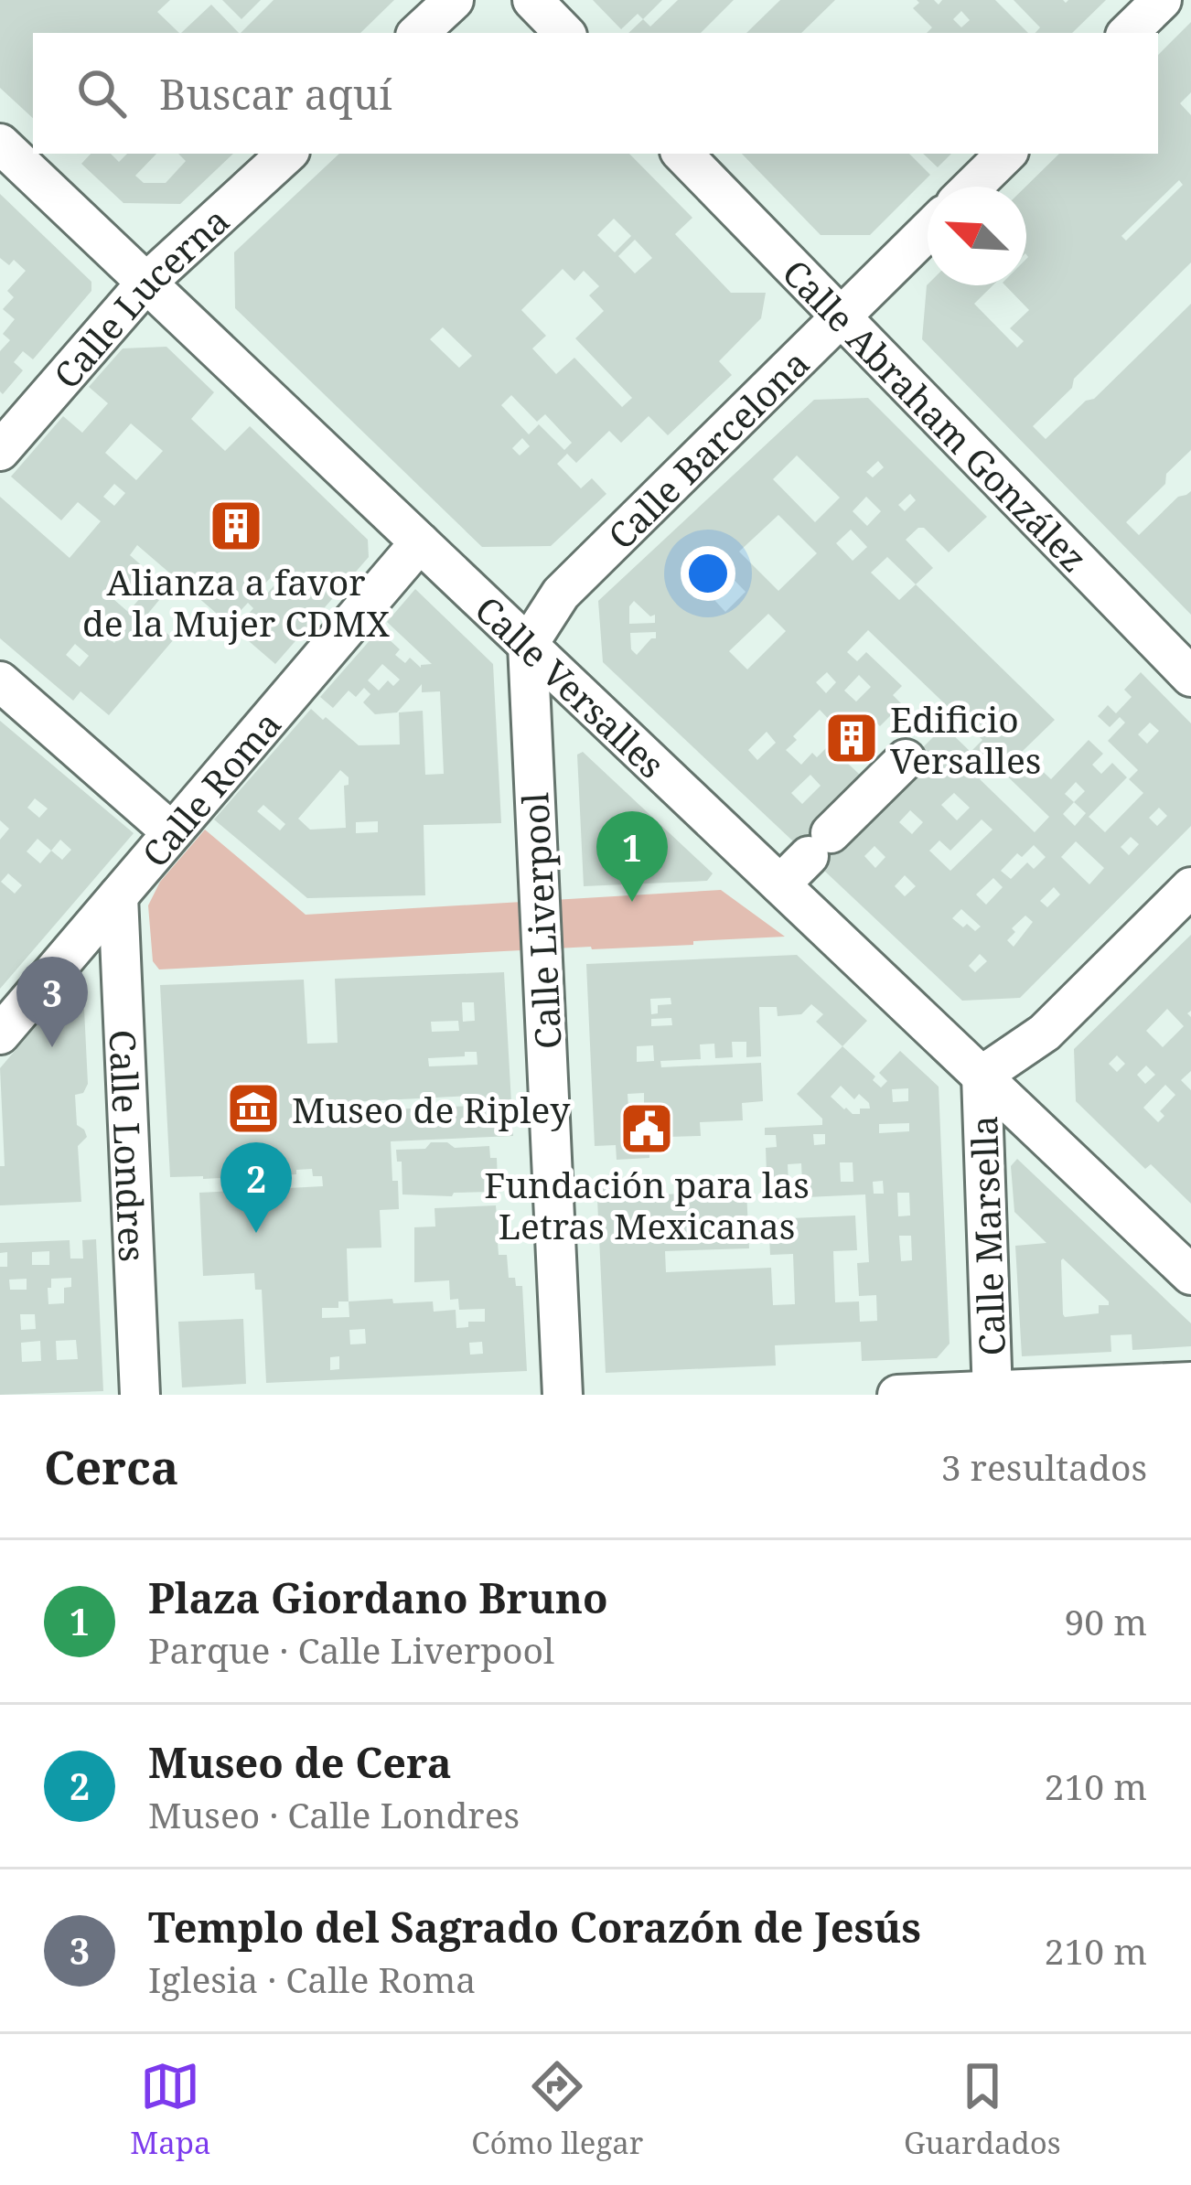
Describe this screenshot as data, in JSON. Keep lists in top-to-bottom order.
{
  "streets": {
    "street": [
      "Calle Lucerna",
      "Calle Abraham González",
      "Calle Barcelona",
      "Calle Versalles",
      "Calle Roma",
      "Calle Liverpool",
      "Calle Londres",
      "Calle Marsella"
    ]
  },
  "crossings": [
    ["Calle Lucerna", "Calle Versalles"],
    ["Calle Abraham González", "Calle Barcelona"],
    ["Calle Barcelona", "Calle Versalles"],
    ["Calle Barcelona", "Calle Liverpool"],
    ["Calle Versalles", "Calle Roma"],
    ["Calle Versalles", "Calle Liverpool"],
    ["Calle Versalles", "Calle Marsella"],
    ["Calle Roma", "Calle Londres"]
  ],
  "places": {
    "building": ["Alianza a favor de la Mujer CDMX", "Edificio Versalles"],
    "museum": ["Museo de Ripley"],
    "public building": ["Fundación para las Letras Mexicanas"]
  },
  "north": "top left",
  "page": {
    "search": "Buscar aquí",
    "pins": ["1", "3", "2"],
    "heading": ["Cerca", "3 resultados"],
    "list": [
      {
        "mark": "1",
        "name": "Plaza Giordano Bruno",
        "note": "Parque · Calle Liverpool",
        "value": "90 m"
      },
      {
        "mark": "2",
        "name": "Museo de Cera",
        "note": "Museo · Calle Londres",
        "value": "210 m"
      },
      {
        "mark": "3",
        "name": "Templo del Sagrado Corazón de Jesús",
        "note": "Iglesia · Calle Roma",
        "value": "210 m"
      }
    ],
    "nav": ["Mapa", "Cómo llegar", "Guardados"]
  }
}
